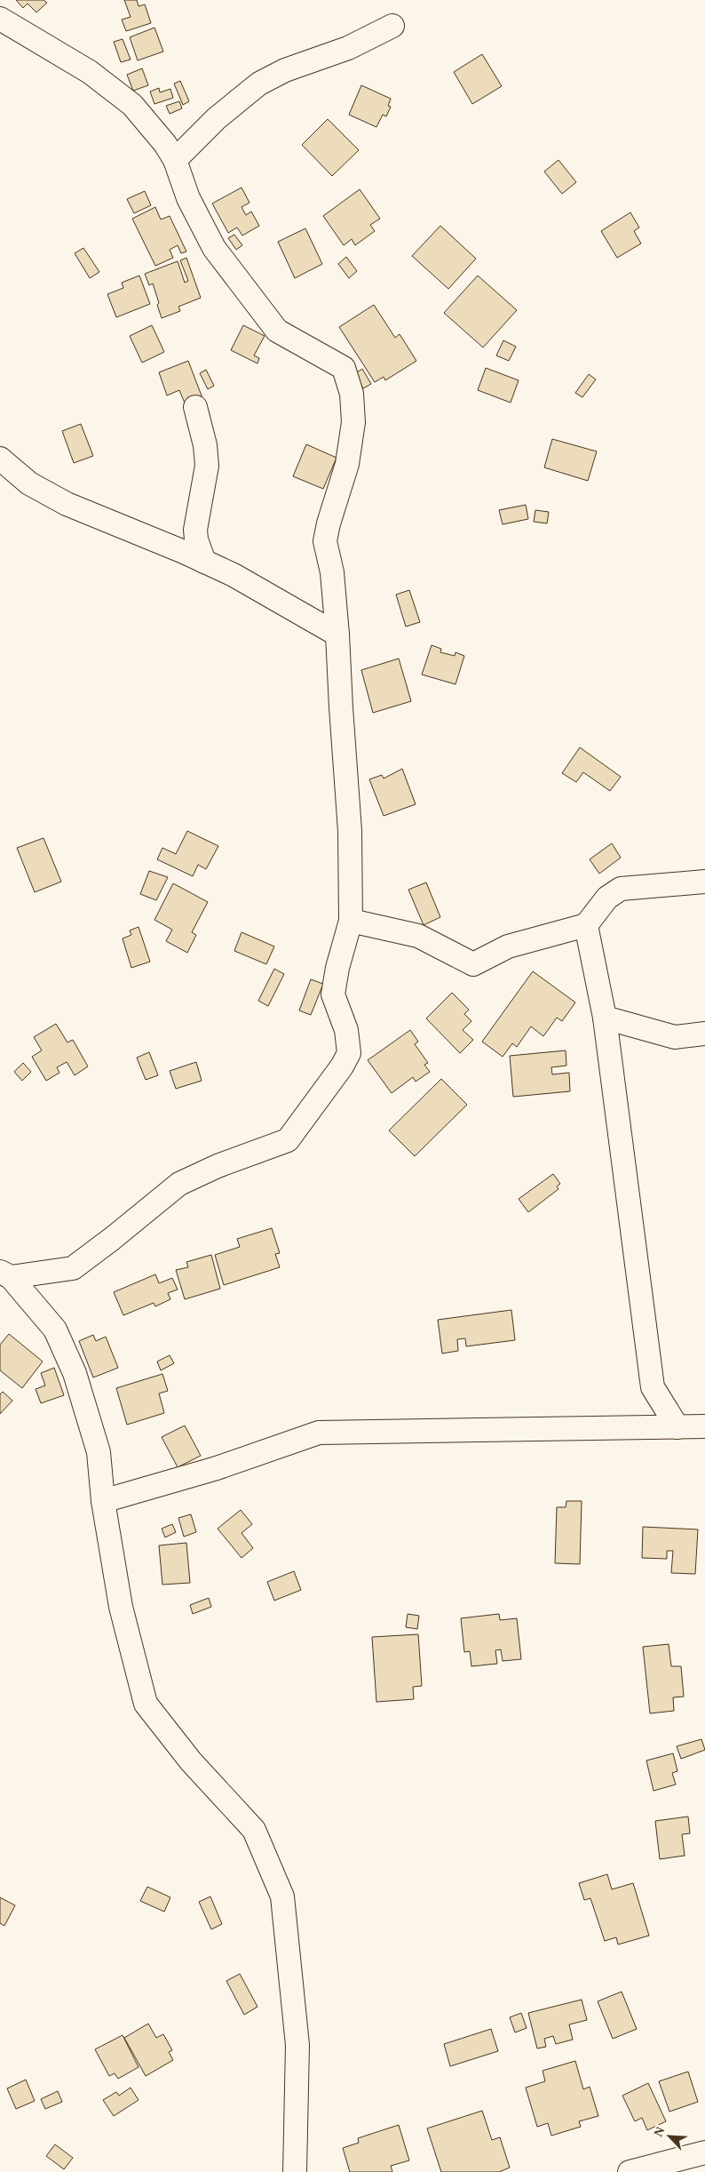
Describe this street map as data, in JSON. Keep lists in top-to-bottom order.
{
  "north": "top left"
}
